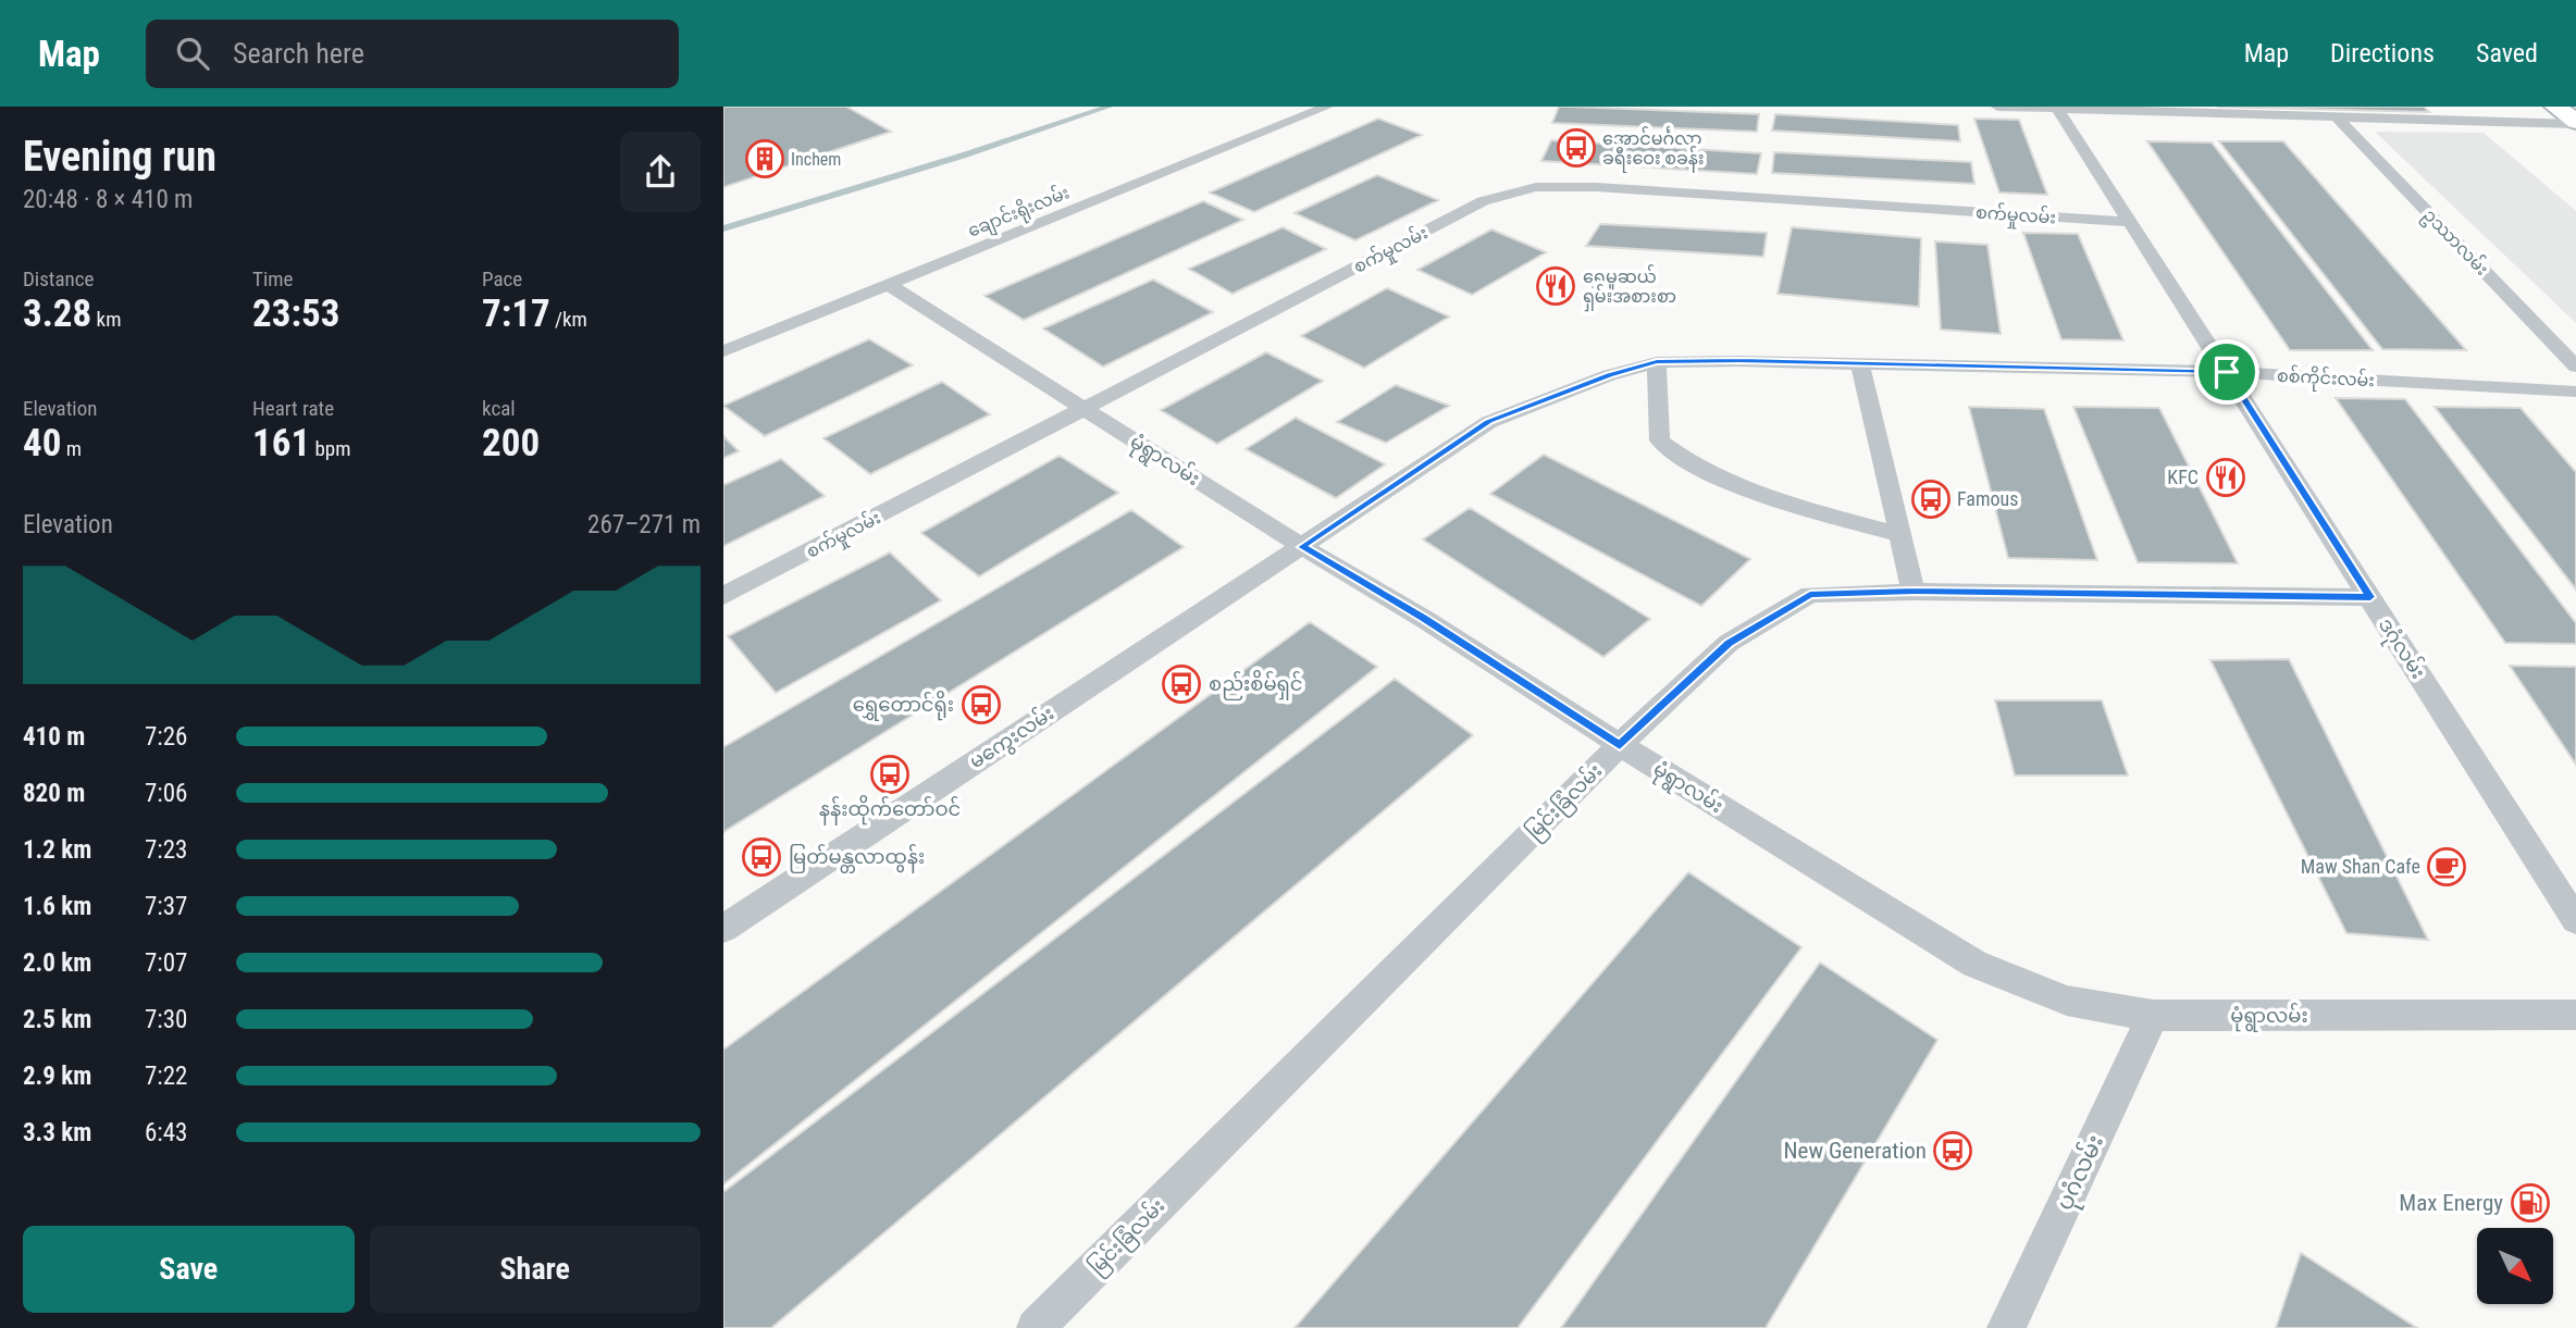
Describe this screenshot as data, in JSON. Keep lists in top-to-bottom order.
{
  "streets": {
    "lane": [
      "ချောင်းရိုးလမ်း",
      "စက်မှုလမ်း",
      "ဥဿာလမ်း",
      "စစ်ကိုင်းလမ်း",
      "မုံရွာလမ်း",
      "ဒဂုံလမ်း",
      "မကွေးလမ်း",
      "မြင်းခြံလမ်း",
      "ပုဂံလမ်း"
    ]
  },
  "crossings": [
    ["ချောင်းရိုးလမ်း", "မုံရွာလမ်း"],
    ["စက်မှုလမ်း", "မုံရွာလမ်း"],
    ["စက်မှုလမ်း", "ဒဂုံလမ်း"],
    ["စစ်ကိုင်းလမ်း", "မုံရွာလမ်း"],
    ["စစ်ကိုင်းလမ်း", "ဒဂုံလမ်း"],
    ["စစ်ကိုင်းလမ်း", "မကွေးလမ်း"],
    ["မုံရွာလမ်း", "မကွေးလမ်း"],
    ["မုံရွာလမ်း", "မြင်းခြံလမ်း"],
    ["မုံရွာလမ်း", "ပုဂံလမ်း"],
    ["ဒဂုံလမ်း", "မြင်းခြံလမ်း"]
  ],
  "places": {
    "bus stop": [
      "အောင်မင်္ဂလာ ခရီးဝေး စခန်း",
      "Famous",
      "စည်းစိမ်ရှင်",
      "ရွှေတောင်ရိုး",
      "နန်းထိုက်တော်ဝင်",
      "မြတ်မန္တလာထွန်း",
      "New Generation"
    ],
    "building": ["Inchem"],
    "restaurant": ["ရွှေမူဆယ် ရှမ်းအစားစာ", "KFC"],
    "cafe": ["Maw Shan Cafe"],
    "fuel station": ["Max Energy"]
  },
  "north": "bottom right",
  "page": {
    "header": "Map",
    "search": "Search here",
    "nav": ["Map", "Directions", "Saved"],
    "heading": ["Evening run", "20:48 · 8 × 410 m"],
    "stats": [
      ["Distance", "3.28 km"],
      ["Time", "23:53"],
      ["Pace", "7:17 /km"],
      ["Elevation", "40 m"],
      ["Heart rate", "161 bpm"],
      ["kcal", "200"]
    ],
    "chart": ["Elevation", "267–271 m"],
    "list": [
      {
        "name": "410 m",
        "note": "7:26"
      },
      {
        "name": "820 m",
        "note": "7:06"
      },
      {
        "name": "1.2 km",
        "note": "7:23"
      },
      {
        "name": "1.6 km",
        "note": "7:37"
      },
      {
        "name": "2.0 km",
        "note": "7:07"
      },
      {
        "name": "2.5 km",
        "note": "7:30"
      },
      {
        "name": "2.9 km",
        "note": "7:22"
      },
      {
        "name": "3.3 km",
        "note": "6:43"
      }
    ],
    "buttons": ["Save", "Share"]
  }
}
